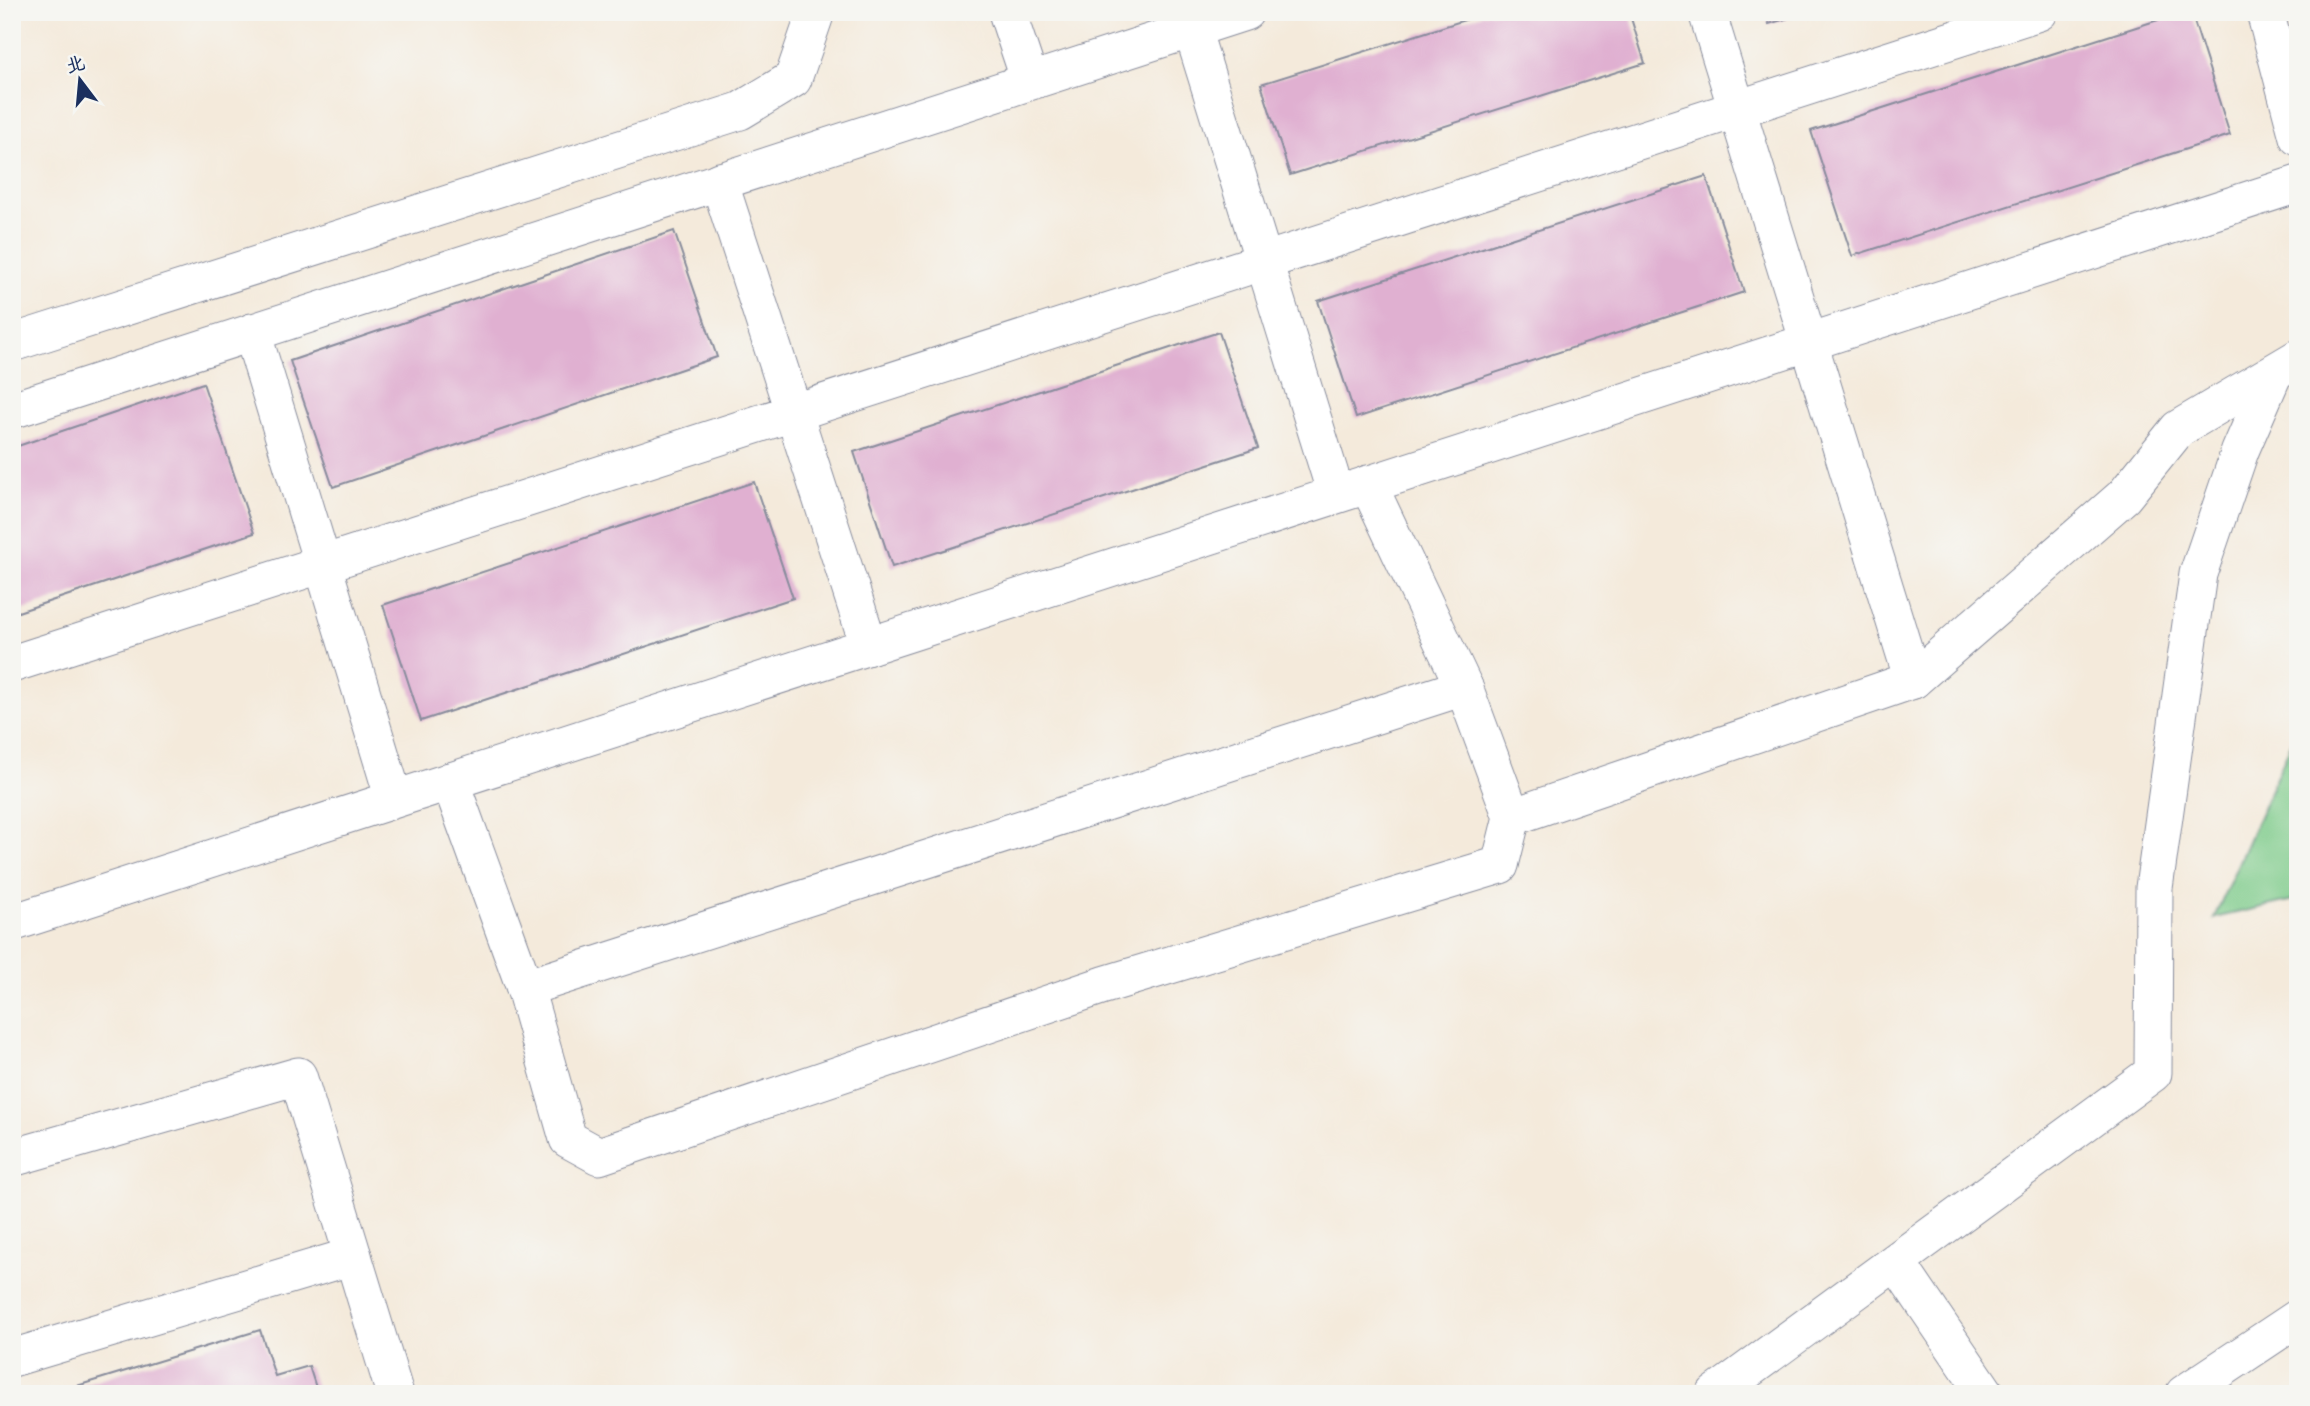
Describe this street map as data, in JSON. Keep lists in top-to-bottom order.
{
  "north": "top"
}
